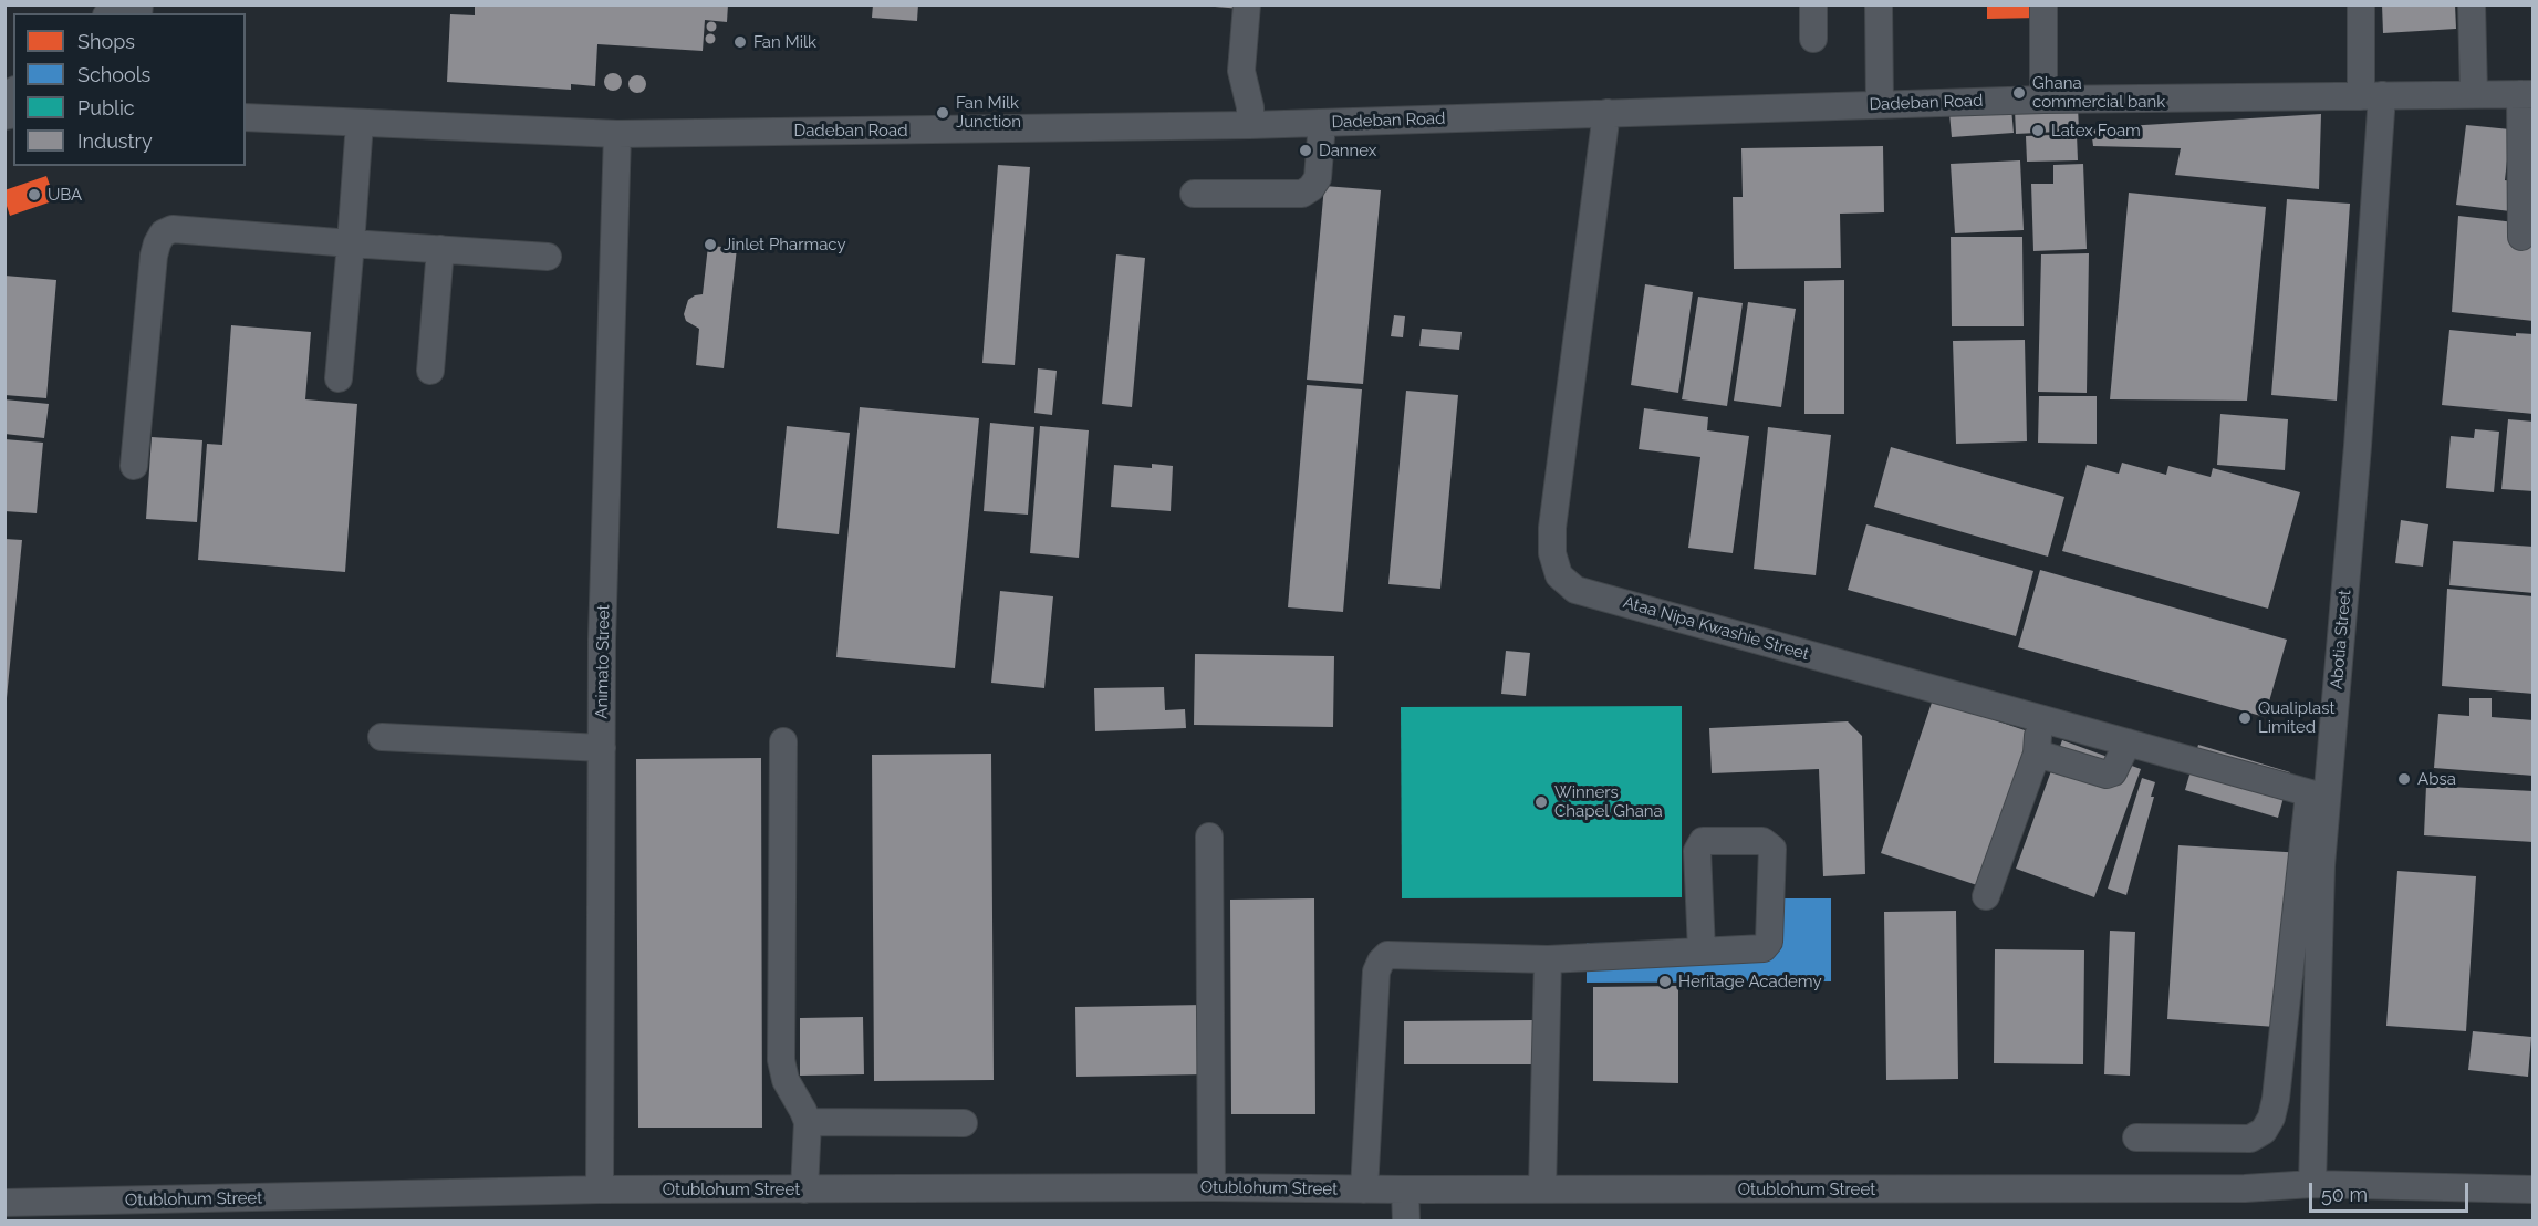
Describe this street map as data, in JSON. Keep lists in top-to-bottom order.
{
  "streets": {
    "street": [
      "Dadeban Road",
      "Ataa Nipa Kwashie Street",
      "Abotia Street",
      "Animato Street",
      "Otublohum Street"
    ]
  },
  "crossings": [
    ["Dadeban Road", "Ataa Nipa Kwashie Street"],
    ["Dadeban Road", "Abotia Street"],
    ["Dadeban Road", "Animato Street"],
    ["Ataa Nipa Kwashie Street", "Abotia Street"],
    ["Abotia Street", "Otublohum Street"],
    ["Animato Street", "Otublohum Street"]
  ],
  "places": [
    "Fan Milk",
    "Ghana commercial bank",
    "Fan Milk Junction",
    "Latex Foam",
    "Dannex",
    "UBA",
    "Jinlet Pharmacy",
    "Qualiplast Limited",
    "Absa",
    "Winners Chapel Ghana",
    "Heritage Academy"
  ],
  "legend": [
    "Shops",
    "Schools",
    "Public",
    "Industry"
  ],
  "scale_bar": "50 m"
}
